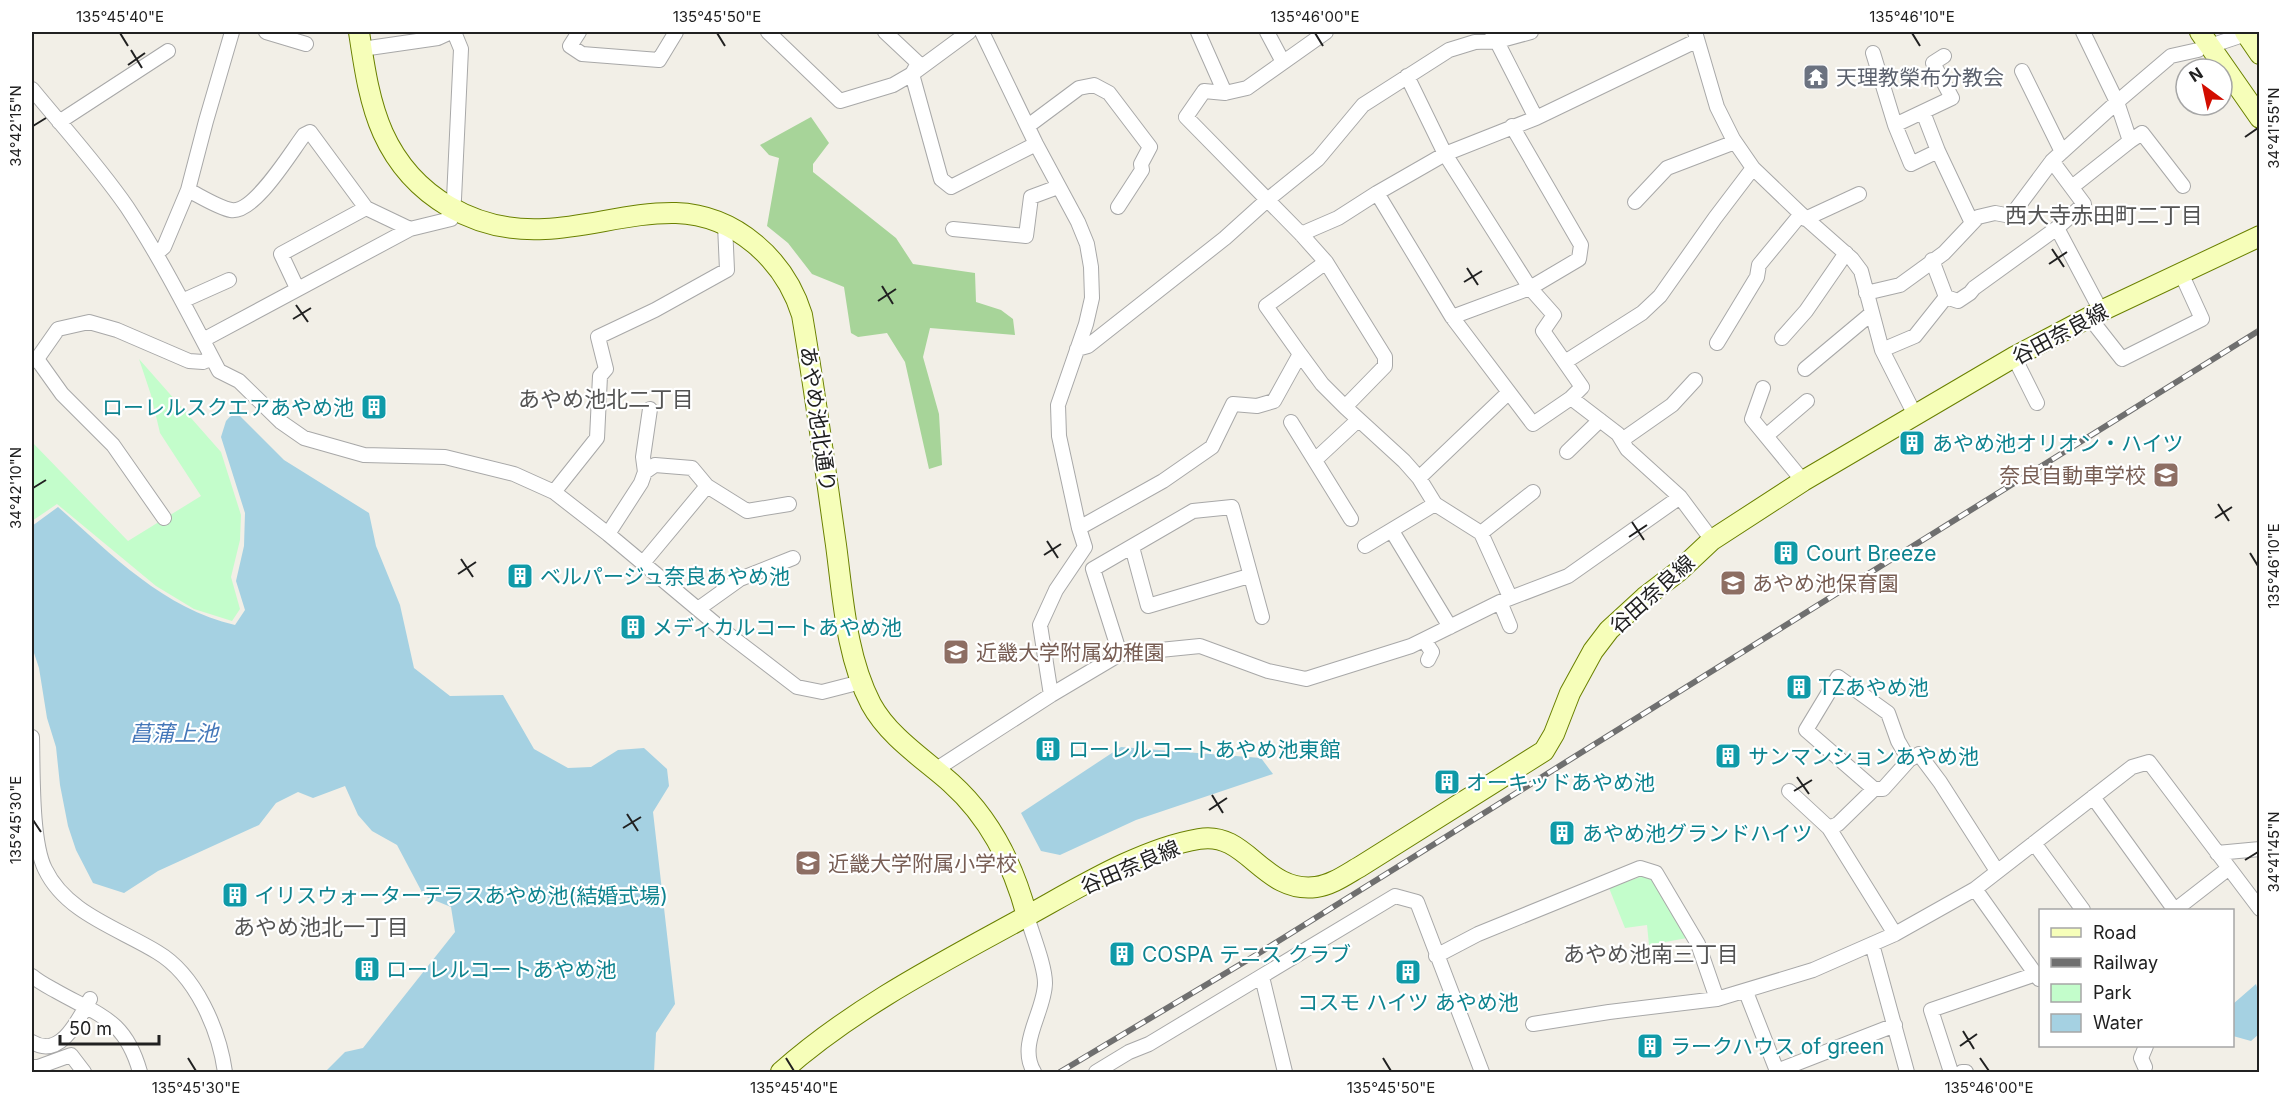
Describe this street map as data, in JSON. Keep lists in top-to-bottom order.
{
  "streets": {
    "street": ["谷田奈良線", "あやめ池北通り"]
  },
  "crossings": [
    ["谷田奈良線", "あやめ池北通り"]
  ],
  "districts": [
    "西大寺赤田町二丁目",
    "あやめ池北二丁目",
    "あやめ池北一丁目",
    "あやめ池南三丁目"
  ],
  "water": ["菖蒲上池"],
  "places": {
    "temple": ["天理教榮布分教会"],
    "building": [
      "ローレルスクエアあやめ池",
      "あやめ池オリオン・ハイツ",
      "Court Breeze",
      "ベルパージュ奈良あやめ池",
      "メディカルコートあやめ池",
      "TZあやめ池",
      "ローレルコートあやめ池東館",
      "サンマンションあやめ池",
      "オーキッドあやめ池",
      "あやめ池グランドハイツ",
      "イリスウォーターテラスあやめ池(結婚式場)",
      "COSPA テニス クラブ",
      "ローレルコートあやめ池",
      "コスモ ハイツ あやめ池",
      "ラークハウス of green"
    ],
    "school or university": [
      "奈良自動車学校",
      "あやめ池保育園",
      "近畿大学附属幼稚園",
      "近畿大学附属小学校"
    ]
  },
  "legend": [
    "Road",
    "Railway",
    "Park",
    "Water"
  ],
  "scale_bar": "50 m",
  "north": "top left",
  "coordinates": [
    "135°45'40\"E",
    "135°45'50\"E",
    "135°46'00\"E",
    "135°46'10\"E",
    "34°42'15\"N",
    "34°41'55\"N",
    "34°42'10\"N",
    "135°45'30\"E",
    "34°41'45\"N"
  ]
}
